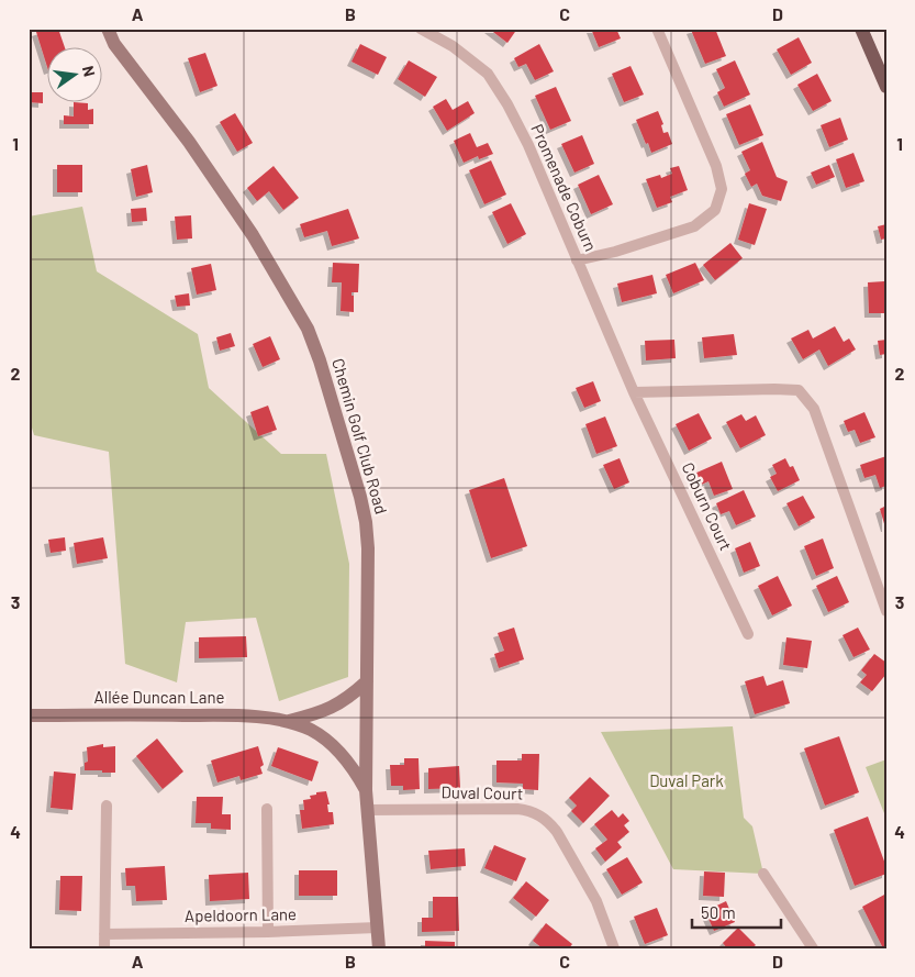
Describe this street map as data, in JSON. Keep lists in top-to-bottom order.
{
  "streets": {
    "street": [
      "Promenade Coburn",
      "Chemin Golf Club Road",
      "Coburn Court",
      "Allée Duncan Lane",
      "Duval Court",
      "Apeldoorn Lane"
    ]
  },
  "crossings": [
    ["Promenade Coburn", "Coburn Court"],
    ["Chemin Golf Club Road", "Duval Court"],
    ["Chemin Golf Club Road", "Apeldoorn Lane"]
  ],
  "parks": ["Duval Park"],
  "scale_bar": "50 m",
  "north": "right",
  "grid": {
    "columns": [
      "A",
      "B",
      "C",
      "D"
    ],
    "rows": [
      "1",
      "2",
      "3",
      "4"
    ]
  }
}
